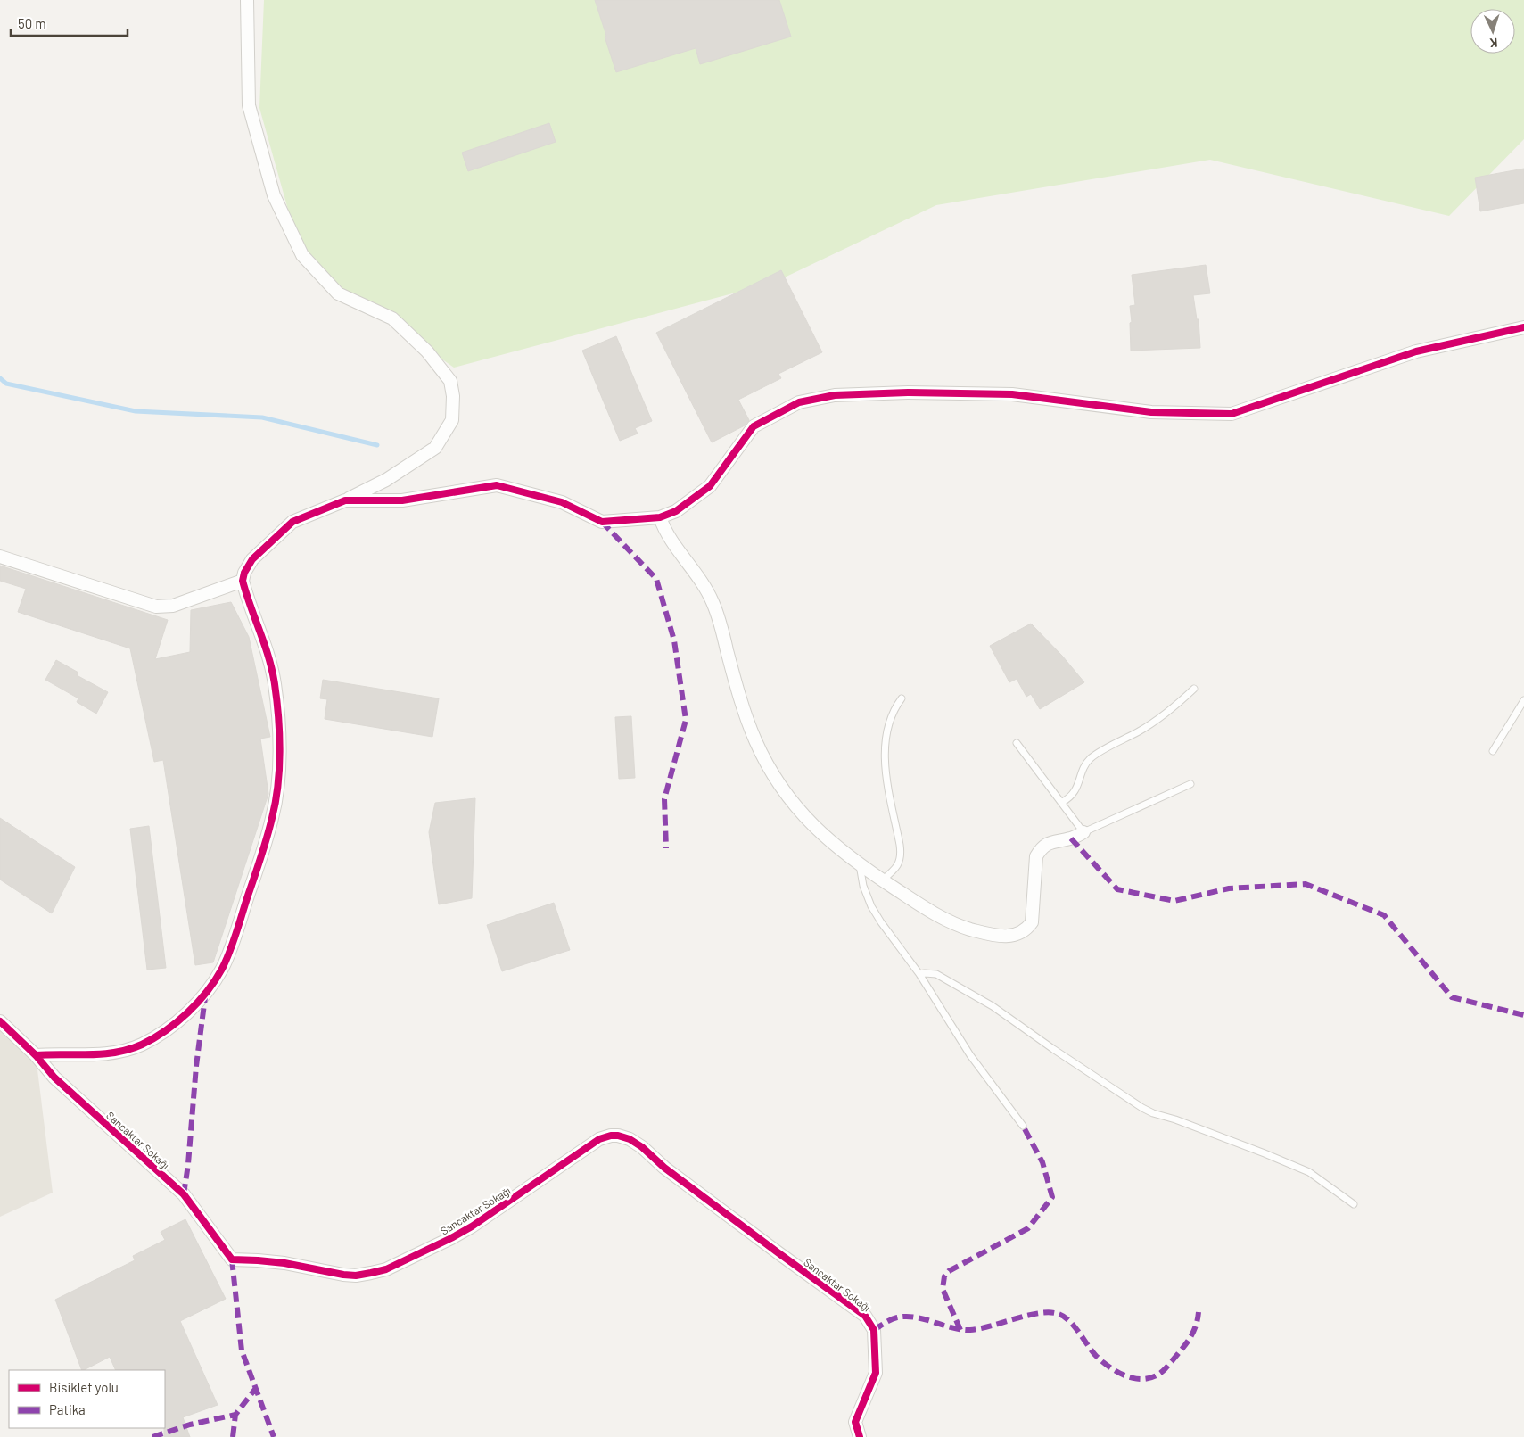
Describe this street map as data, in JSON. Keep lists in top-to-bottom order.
{
  "streets": {
    "street": ["Sancaktar Sokağı"]
  },
  "legend": ["Bisiklet yolu", "Patika"],
  "scale_bar": "50 m",
  "north": "bottom"
}
